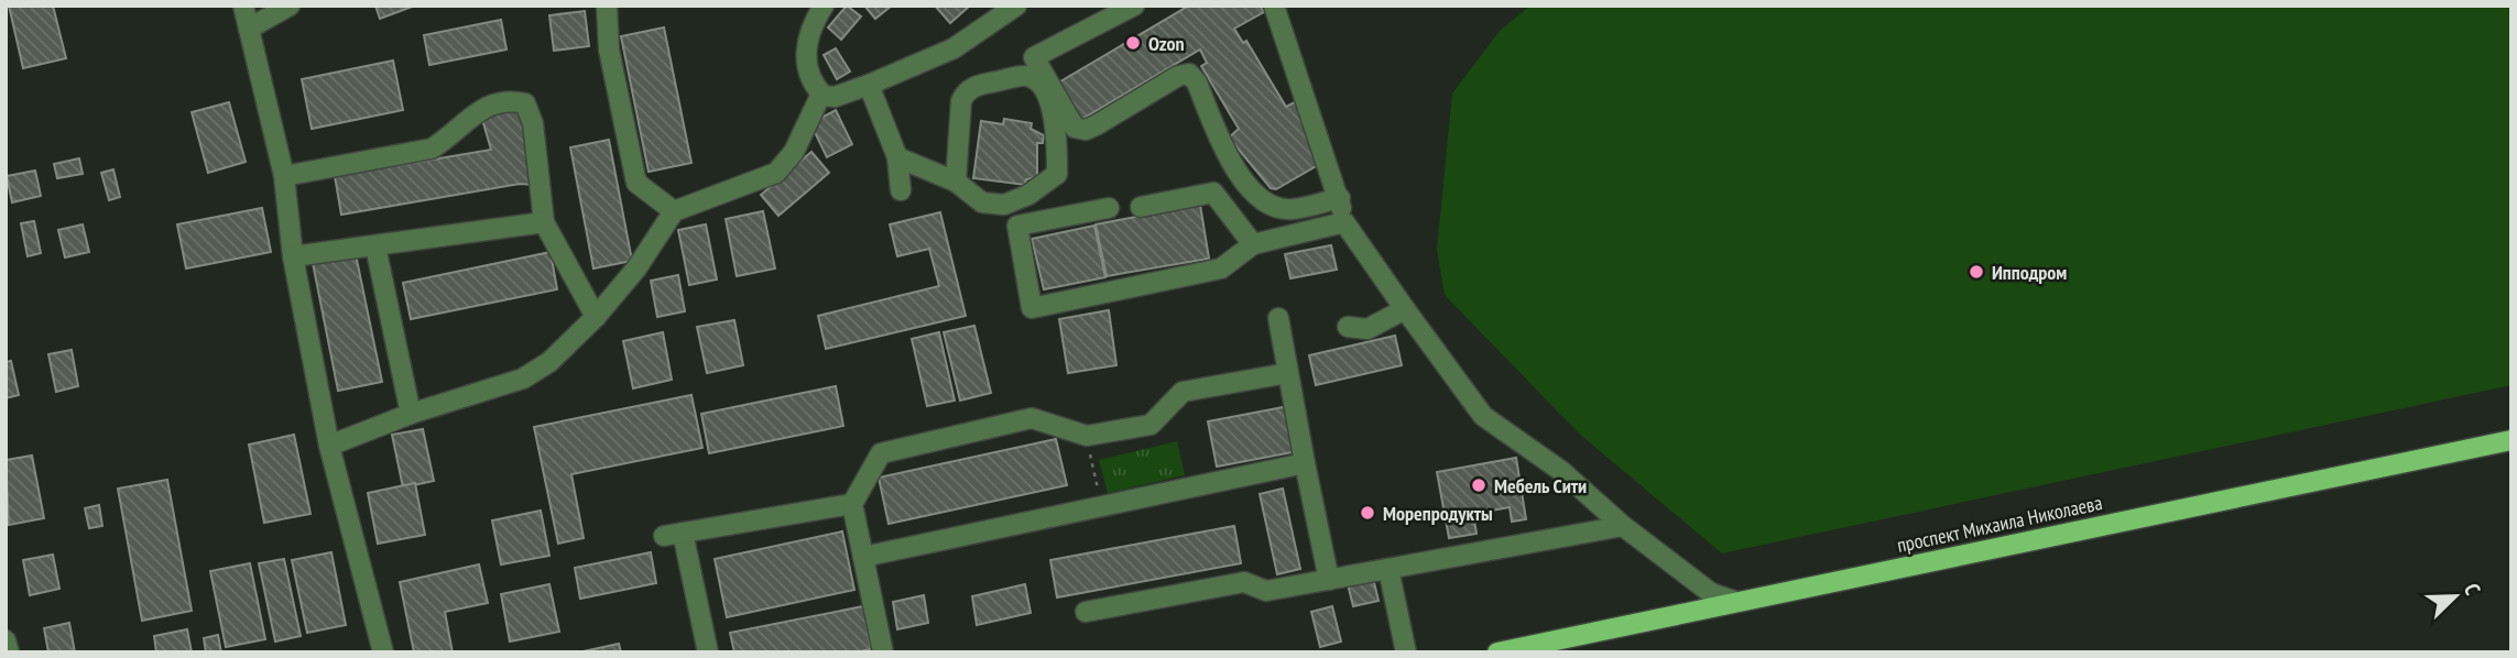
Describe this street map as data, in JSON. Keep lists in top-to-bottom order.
{
  "streets": {
    "main road": ["проспект Михаила Николаева"]
  },
  "places": [
    "Ozon",
    "Ипподром",
    "Мебель Сити",
    "Морепродукты"
  ],
  "north": "top right"
}
